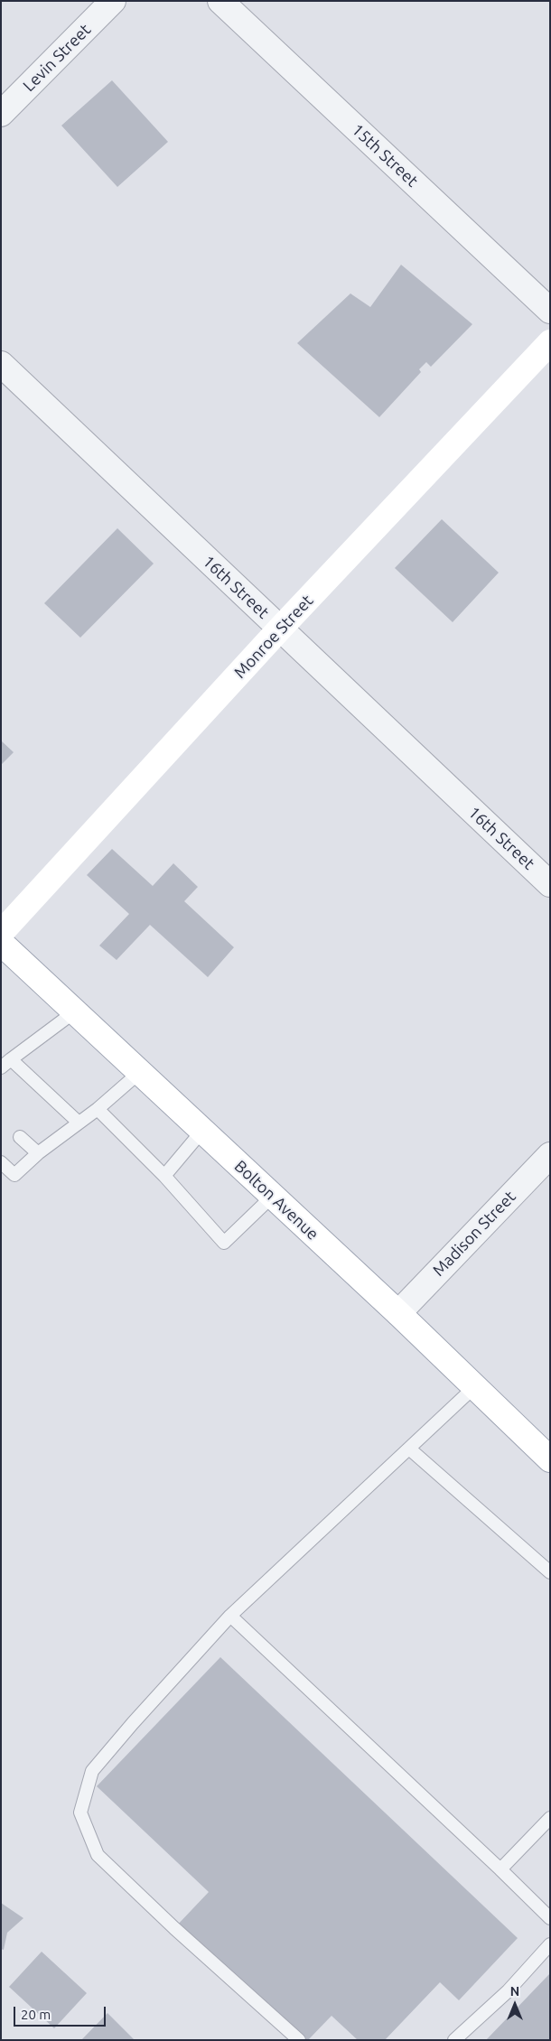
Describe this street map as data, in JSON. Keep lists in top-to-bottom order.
{
  "streets": {
    "main road": ["Monroe Street", "Bolton Avenue"],
    "street": [
      "Levin Street",
      "15th Street",
      "16th Street",
      "Madison Street"
    ]
  },
  "crossings": [
    ["16th Street", "Monroe Street"],
    ["Bolton Avenue", "Madison Street"]
  ],
  "scale_bar": "20 m",
  "north": "top"
}
